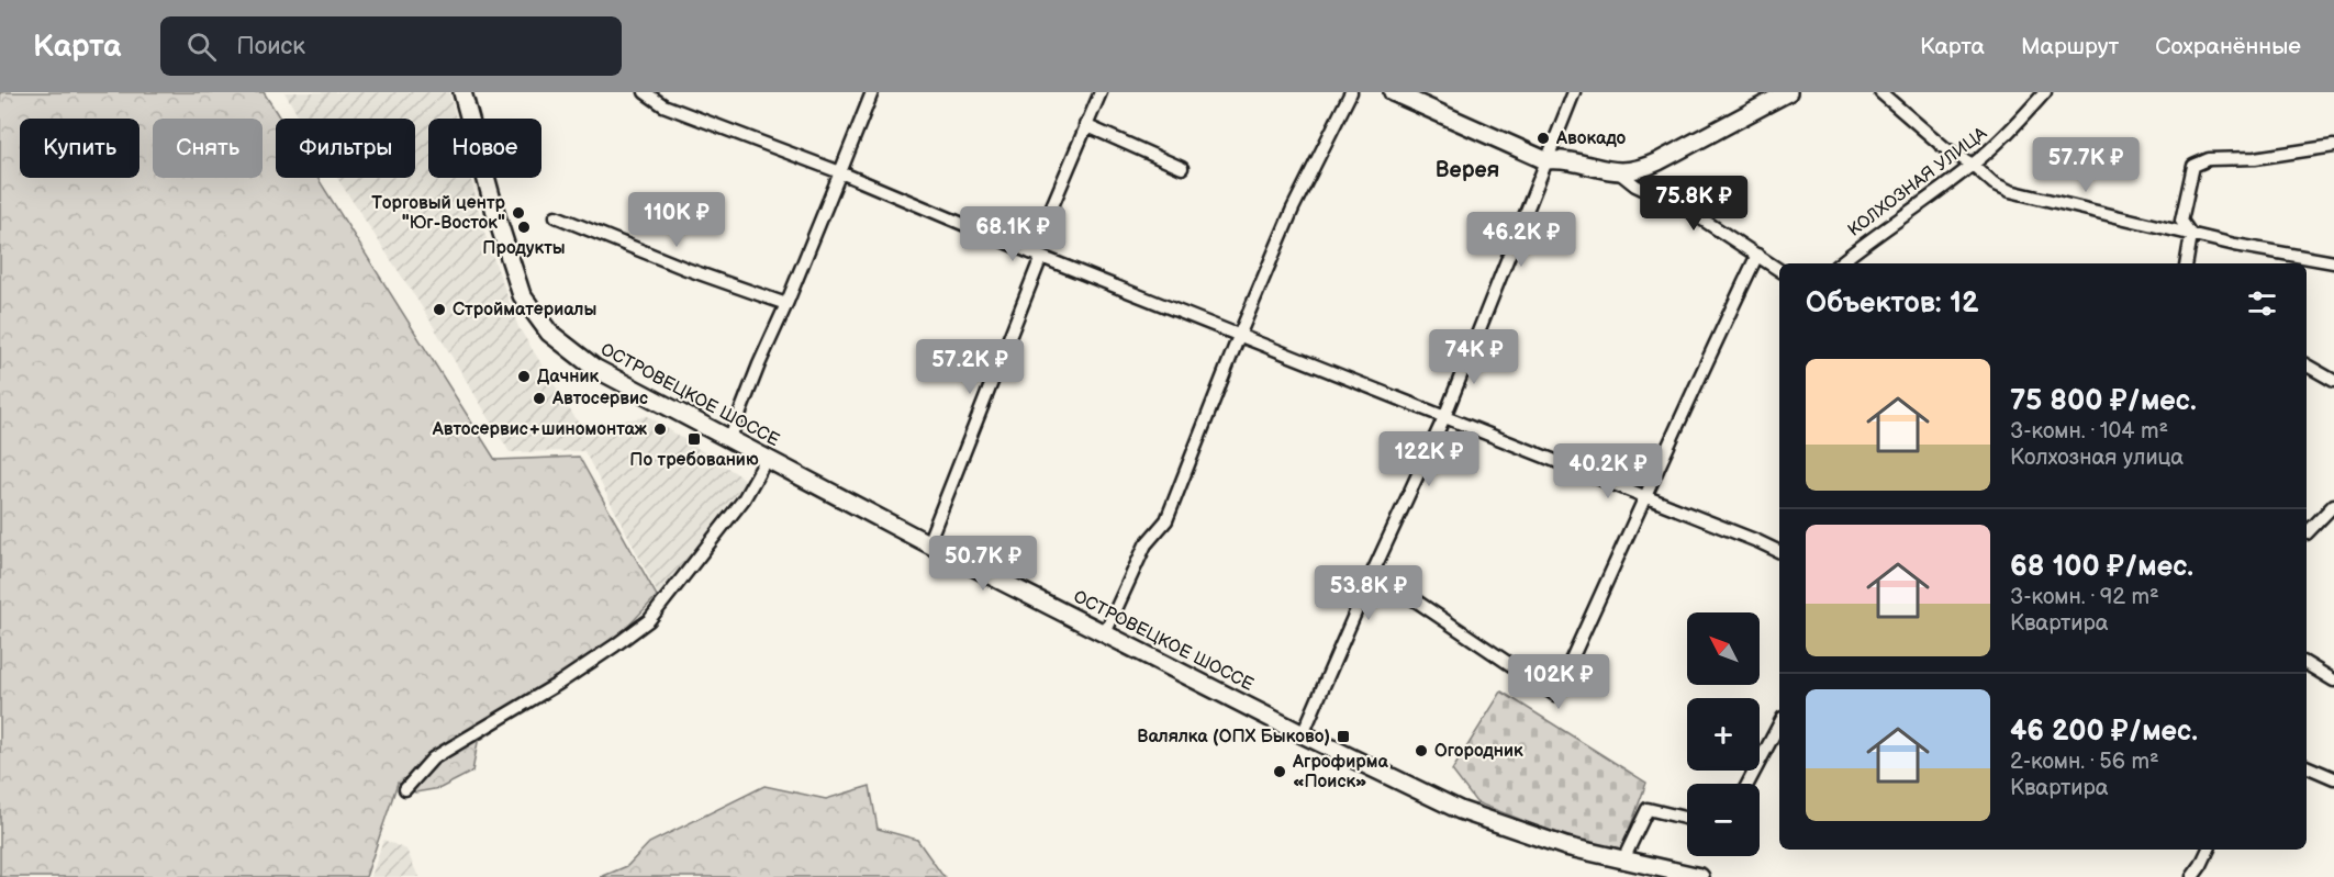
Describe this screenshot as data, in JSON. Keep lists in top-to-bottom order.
{
  "streets": {
    "main road": ["ОСТРОВЕЦКОЕ ШОССЕ"],
    "street": ["КОЛХОЗНАЯ УЛИЦА"]
  },
  "districts": ["Верея"],
  "places": {
    "other": [
      "Авокадо",
      "Торговый центр \"Юг-Восток\"",
      "Продукты",
      "Стройматериалы",
      "Дачник",
      "Автосервис",
      "Автосервис+шиномонтаж",
      "Огородник",
      "Агрофирма «Поиск»"
    ],
    "transit": ["По требованию", "Валялка (ОПХ Быково)"]
  },
  "north": "top left",
  "page": {
    "header": "Карта",
    "search": "Поиск",
    "nav": ["Карта", "Маршрут", "Сохранённые"],
    "chip": [
      "Купить",
      "Снять",
      "Фильтры",
      "Новое"
    ],
    "price": [
      "57.7K ₽",
      "75.8K ₽",
      "110K ₽",
      "68.1K ₽",
      "46.2K ₽",
      "74K ₽",
      "57.2K ₽",
      "122K ₽",
      "40.2K ₽",
      "50.7K ₽",
      "53.8K ₽",
      "102K ₽"
    ],
    "heading": "Объектов: 12",
    "list": [
      {
        "name": "75 800 ₽/мес.",
        "note": "3-комн. · 104 m² · Колхозная улица"
      },
      {
        "name": "68 100 ₽/мес.",
        "note": "3-комн. · 92 m² · Квартира"
      },
      {
        "name": "46 200 ₽/мес.",
        "note": "2-комн. · 56 m² · Квартира"
      }
    ],
    "map_buttons": ["+", "−"]
  }
}
